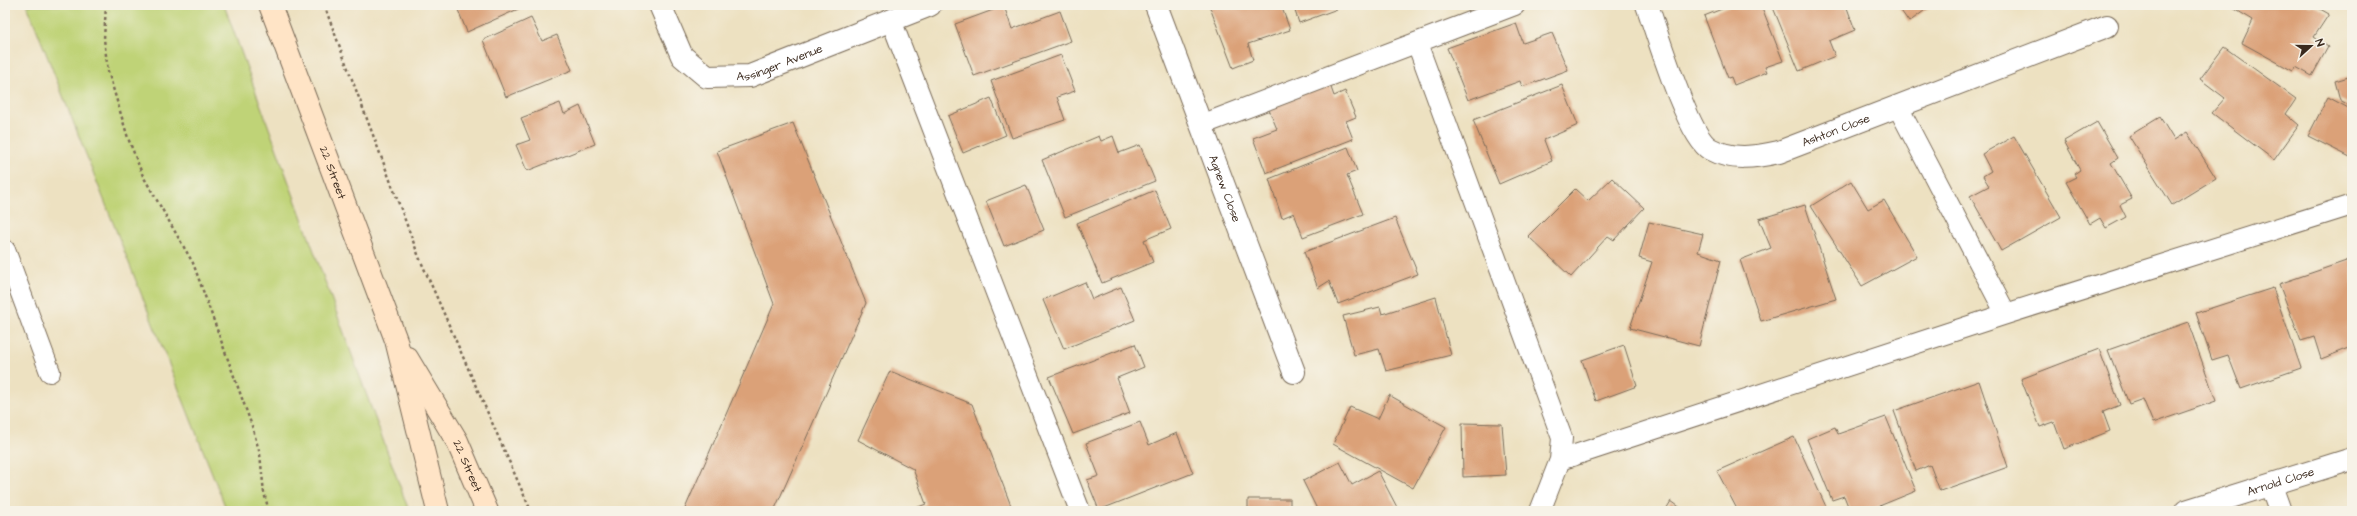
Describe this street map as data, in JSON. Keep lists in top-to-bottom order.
{
  "streets": {
    "main road": ["22 Street"],
    "street": [
      "Assinger Avenue",
      "Ashton Close",
      "Agnew Close",
      "Arnold Close"
    ]
  },
  "north": "right"
}
